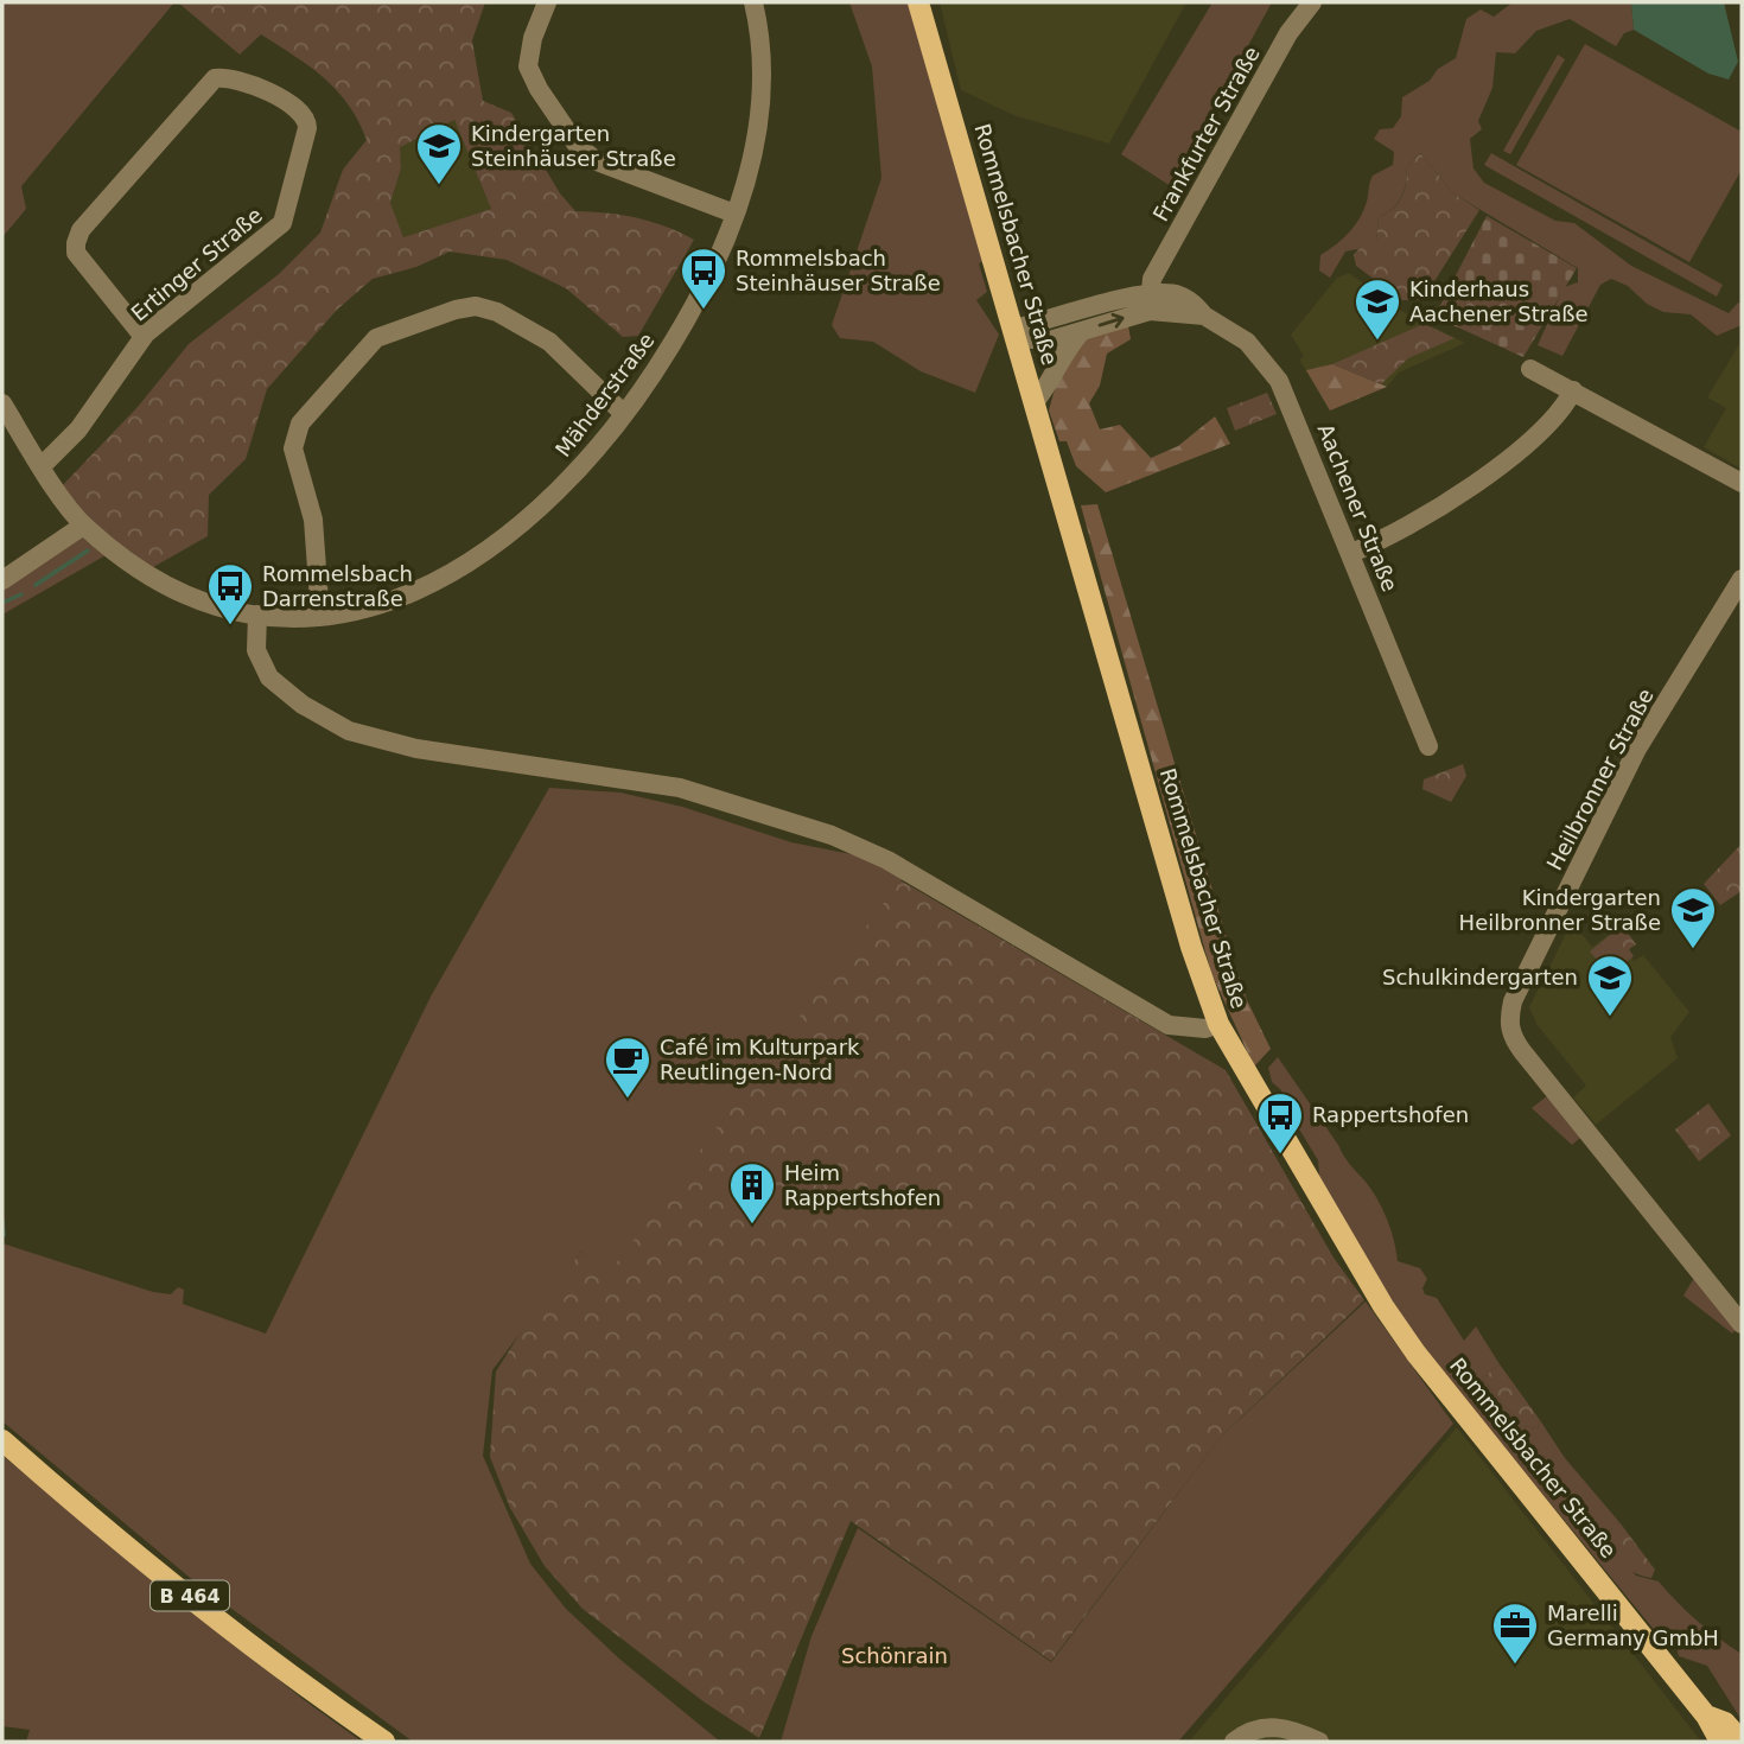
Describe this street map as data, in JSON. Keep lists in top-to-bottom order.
{
  "streets": {
    "main road": ["Rommelsbacher Straße", "B 464"],
    "street": [
      "Frankfurter Straße",
      "Ertinger Straße",
      "Mähderstraße",
      "Aachener Straße",
      "Heilbronner Straße"
    ]
  },
  "crossings": [
    ["Frankfurter Straße", "Aachener Straße"],
    ["Ertinger Straße", "Mähderstraße"]
  ],
  "parks": ["Schönrain"],
  "places": {
    "school or university": [
      "Kindergarten Steinhäuser Straße",
      "Kinderhaus Aachener Straße",
      "Kindergarten Heilbronner Straße",
      "Schulkindergarten"
    ],
    "bus stop": ["Rommelsbach Steinhäuser Straße", "Rommelsbach Darrenstraße", "Rappertshofen"],
    "cafe": ["Café im Kulturpark Reutlingen-Nord"],
    "building": ["Heim Rappertshofen"],
    "office": ["Marelli Germany GmbH"]
  }
}
